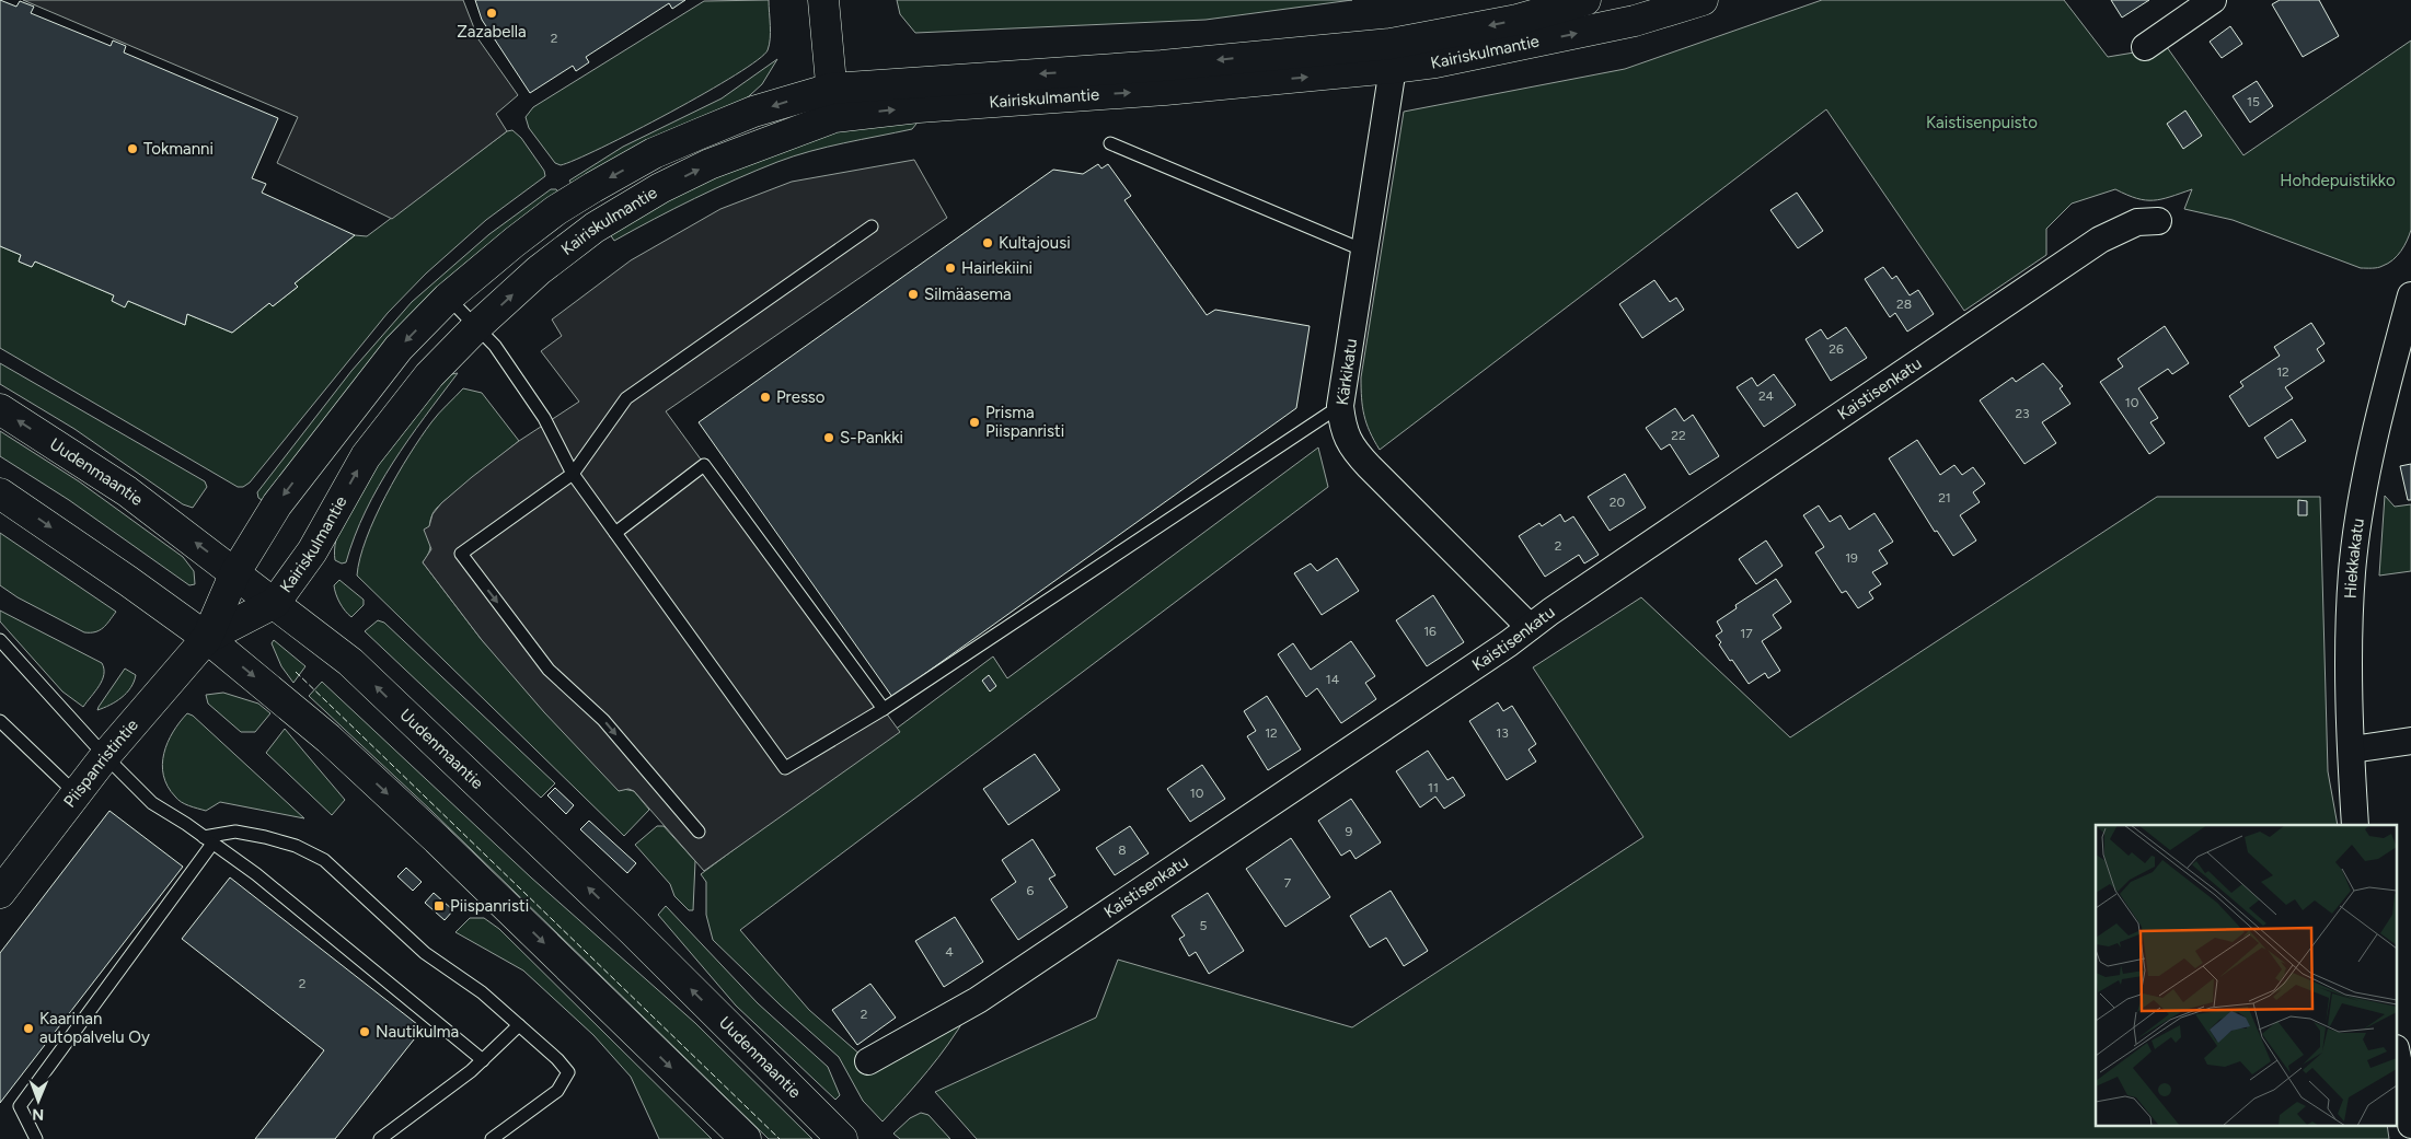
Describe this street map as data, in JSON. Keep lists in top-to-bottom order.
{
  "streets": {
    "street": [
      "Kairiskulmantie",
      "Kärkikatu",
      "Kaistisenkatu",
      "Uudenmaantie",
      "Hiekkakatu",
      "Piispanristintie"
    ]
  },
  "crossings": [
    ["Kairiskulmantie", "Kärkikatu"],
    ["Kairiskulmantie", "Uudenmaantie"],
    ["Kairiskulmantie", "Piispanristintie"],
    ["Kärkikatu", "Kaistisenkatu"]
  ],
  "parks": ["Kaistisenpuisto", "Hohdepuistikko"],
  "places": {
    "other": [
      "Zazabella",
      "Tokmanni",
      "Kultajousi",
      "Hairlekiini",
      "Silmäasema",
      "Presso",
      "Prisma Piispanristi",
      "S-Pankki",
      "Kaarinan autopalvelu Oy",
      "Nautikulma"
    ],
    "transit": ["Piispanristi"]
  },
  "house_numbers": [
    "2",
    "15",
    "28",
    "26",
    "12",
    "24",
    "10",
    "23",
    "22",
    "21",
    "20",
    "2",
    "19",
    "16",
    "17",
    "14",
    "12",
    "13",
    "11",
    "10",
    "9",
    "8",
    "7",
    "6",
    "5",
    "4",
    "2",
    "2"
  ],
  "north": "bottom"
}
